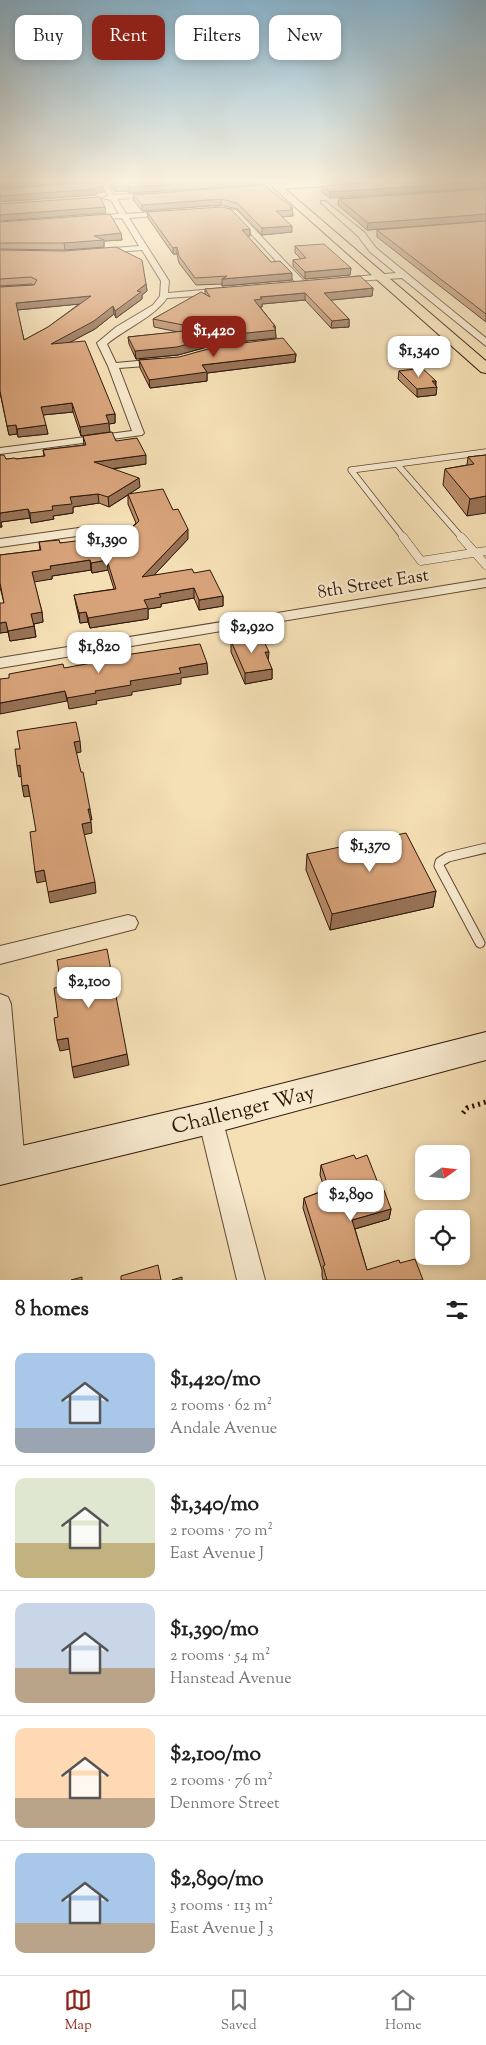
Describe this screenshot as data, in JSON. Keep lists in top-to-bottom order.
{
  "streets": {
    "main road": ["Challenger Way"],
    "street": ["8th Street East"]
  },
  "north": "right",
  "page": {
    "chip": [
      "Buy",
      "Rent",
      "Filters",
      "New"
    ],
    "price": [
      "$1,420",
      "$1,340",
      "$1,390",
      "$2,920",
      "$1,820",
      "$1,370",
      "$2,100",
      "$2,890"
    ],
    "heading": "8 homes",
    "list": [
      {
        "name": "$1,420/mo",
        "note": "2 rooms · 62 m² · Andale Avenue"
      },
      {
        "name": "$1,340/mo",
        "note": "2 rooms · 70 m² · East Avenue J"
      },
      {
        "name": "$1,390/mo",
        "note": "2 rooms · 54 m² · Hanstead Avenue"
      },
      {
        "name": "$2,100/mo",
        "note": "2 rooms · 76 m² · Denmore Street"
      },
      {
        "name": "$2,890/mo",
        "note": "3 rooms · 113 m² · East Avenue J 3"
      }
    ],
    "tabs": ["Map", "Saved", "Home"]
  }
}
